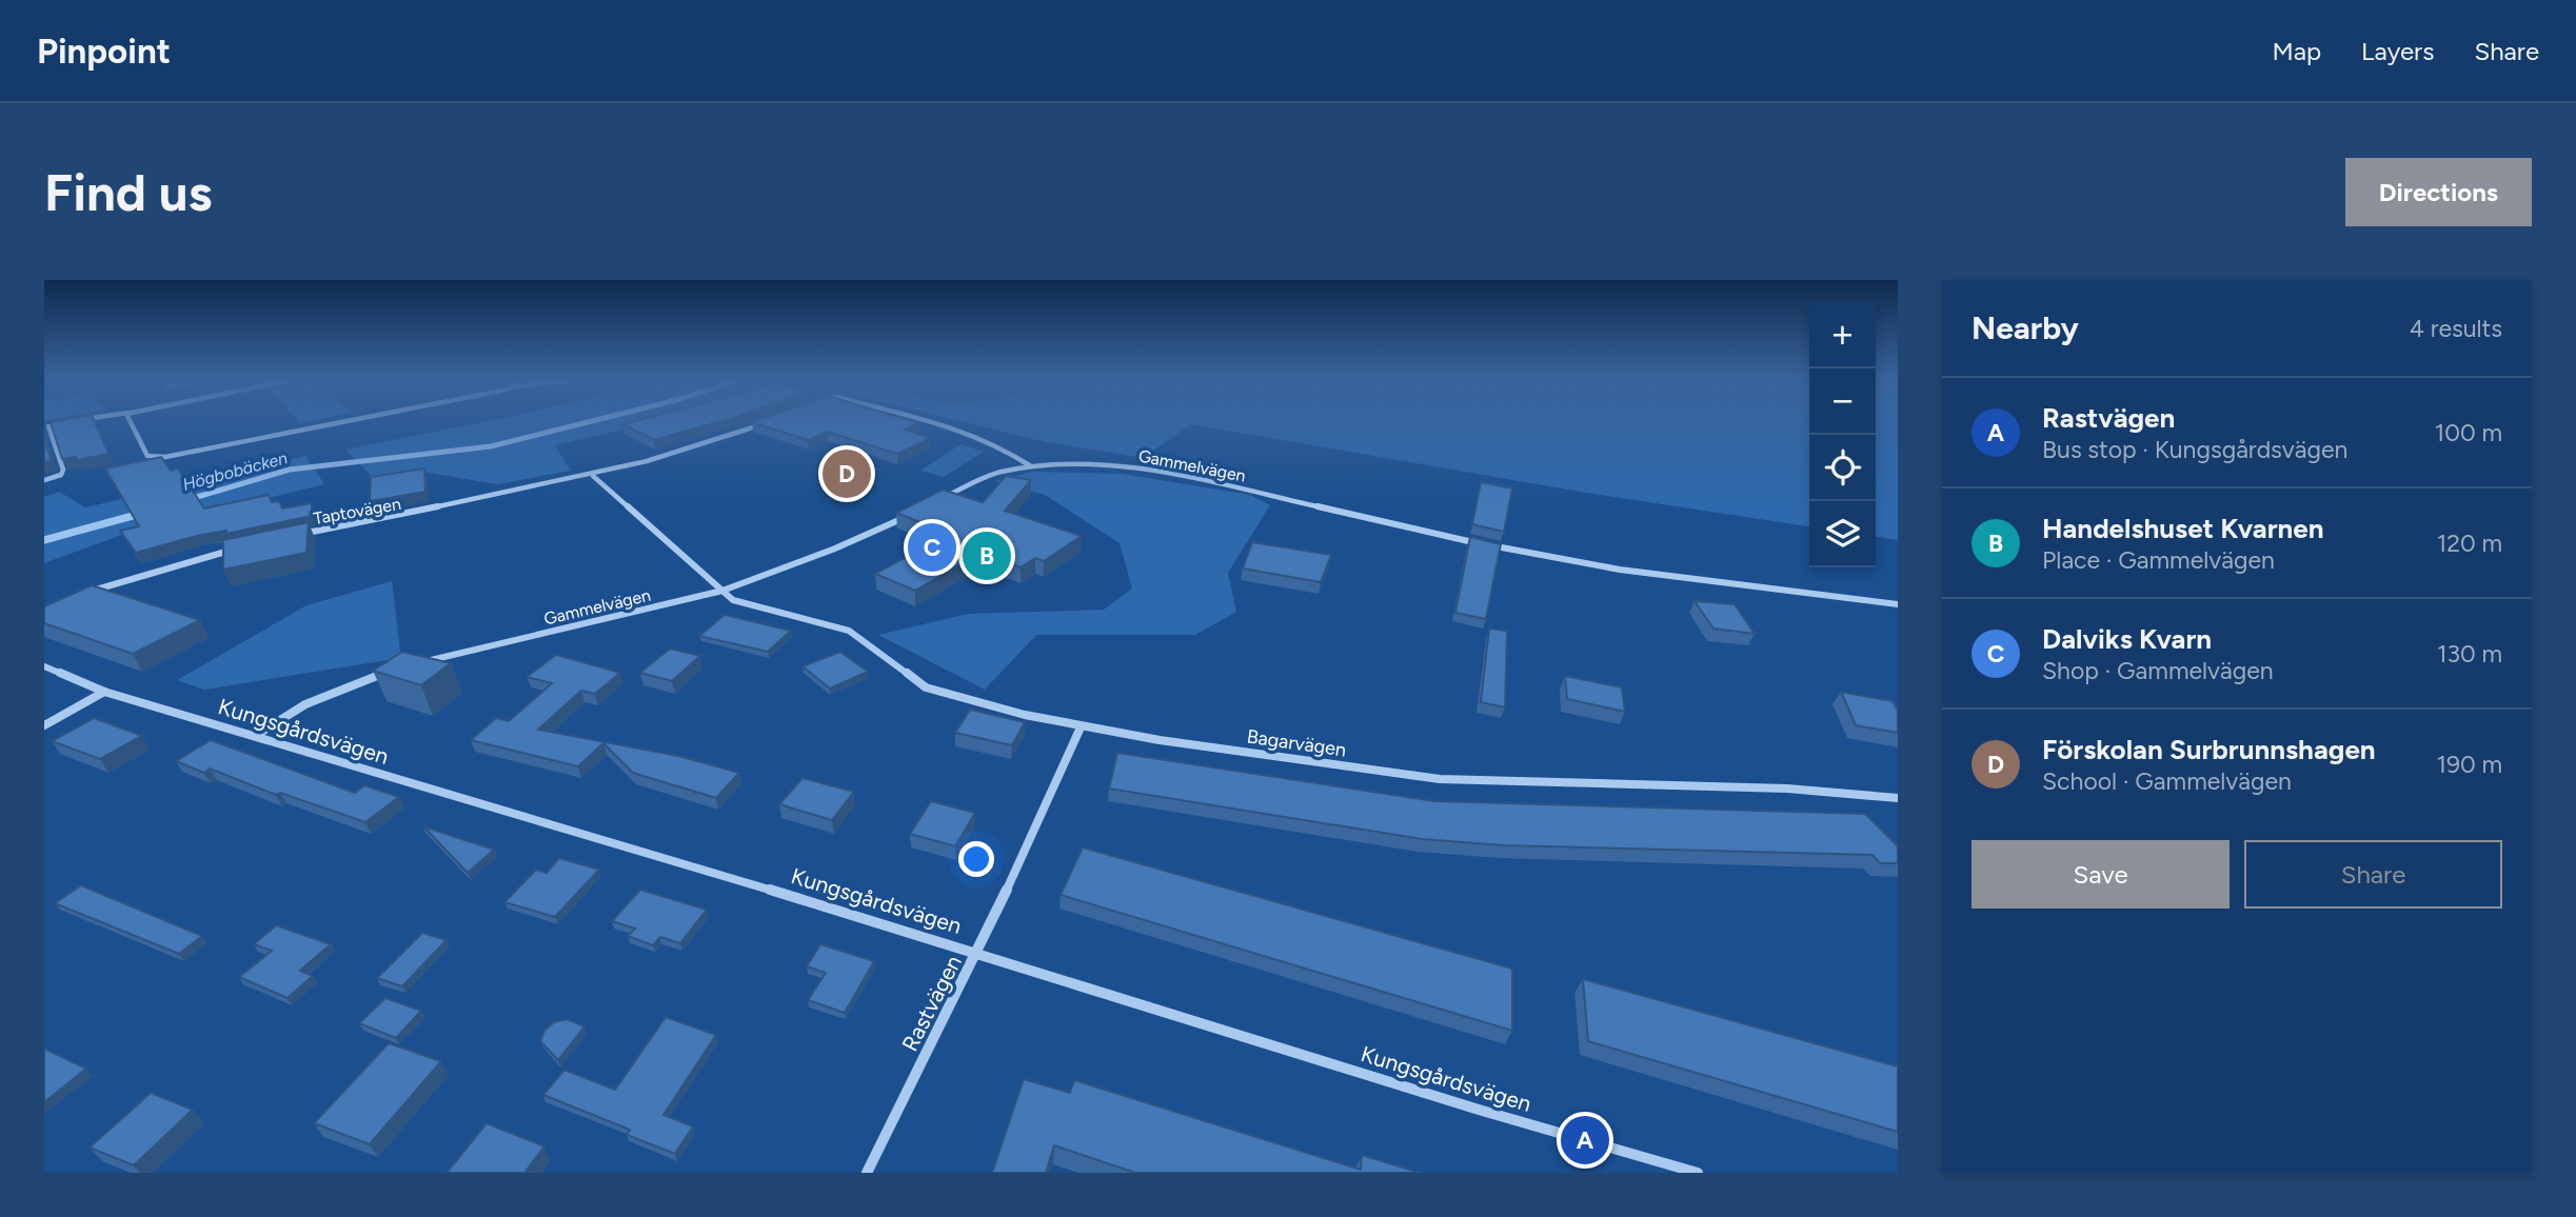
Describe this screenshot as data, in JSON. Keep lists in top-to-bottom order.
{
  "streets": {
    "street": [
      "Gammelvägen",
      "Taptovägen",
      "Kungsgårdsvägen",
      "Bagarvägen",
      "Rastvägen"
    ]
  },
  "crossings": [
    ["Gammelvägen", "Bagarvägen"],
    ["Kungsgårdsvägen", "Rastvägen"],
    ["Bagarvägen", "Rastvägen"]
  ],
  "water": ["Högbobäcken"],
  "page": {
    "header": "Pinpoint",
    "nav": ["Map", "Layers", "Share"],
    "buttons": [
      "Directions",
      ["Save", "Share"]
    ],
    "title": "Find us",
    "heading": ["Nearby", "4 results"],
    "map_buttons": ["+", "−"],
    "list": [
      {
        "mark": "A",
        "name": "Rastvägen",
        "note": "Bus stop · Kungsgårdsvägen",
        "value": "100 m"
      },
      {
        "mark": "B",
        "name": "Handelshuset Kvarnen",
        "note": "Place · Gammelvägen",
        "value": "120 m"
      },
      {
        "mark": "C",
        "name": "Dalviks Kvarn",
        "note": "Shop · Gammelvägen",
        "value": "130 m"
      },
      {
        "mark": "D",
        "name": "Förskolan Surbrunnshagen",
        "note": "School · Gammelvägen",
        "value": "190 m"
      }
    ],
    "pins": [
      "D",
      "C",
      "B",
      "A"
    ]
  }
}
